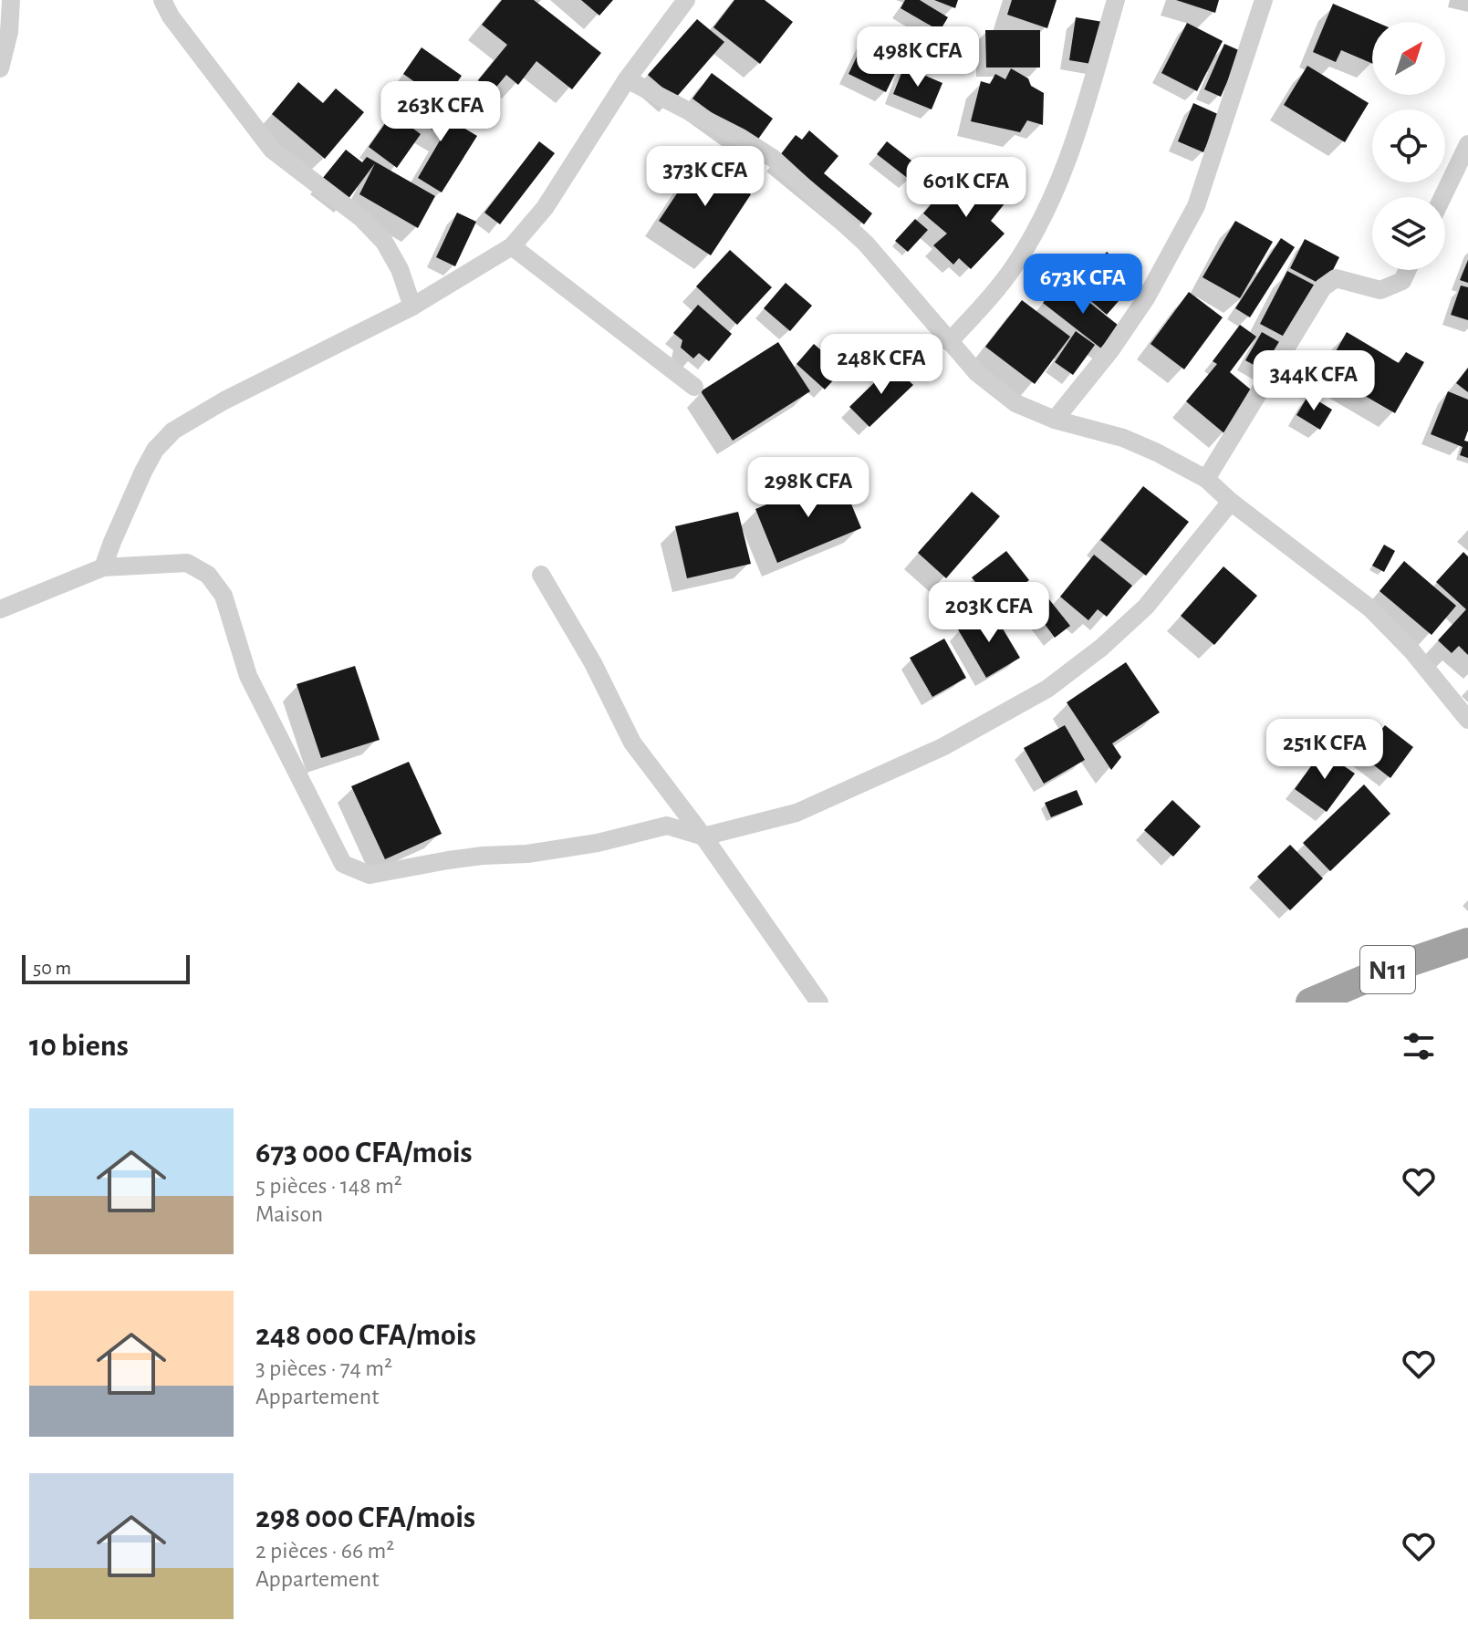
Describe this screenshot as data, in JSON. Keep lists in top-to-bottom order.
{
  "streets": {
    "highway": ["N11"]
  },
  "scale_bar": "50 m",
  "north": "top right",
  "page": {
    "price": [
      "498K CFA",
      "263K CFA",
      "373K CFA",
      "601K CFA",
      "673K CFA",
      "248K CFA",
      "344K CFA",
      "298K CFA",
      "203K CFA",
      "251K CFA"
    ],
    "scale": "50 m",
    "heading": "10 biens",
    "list": [
      {
        "name": "673 000 CFA/mois",
        "note": "5 pièces · 148 m² · Maison"
      },
      {
        "name": "248 000 CFA/mois",
        "note": "3 pièces · 74 m² · Appartement"
      },
      {
        "name": "298 000 CFA/mois",
        "note": "2 pièces · 66 m² · Appartement"
      }
    ]
  }
}
